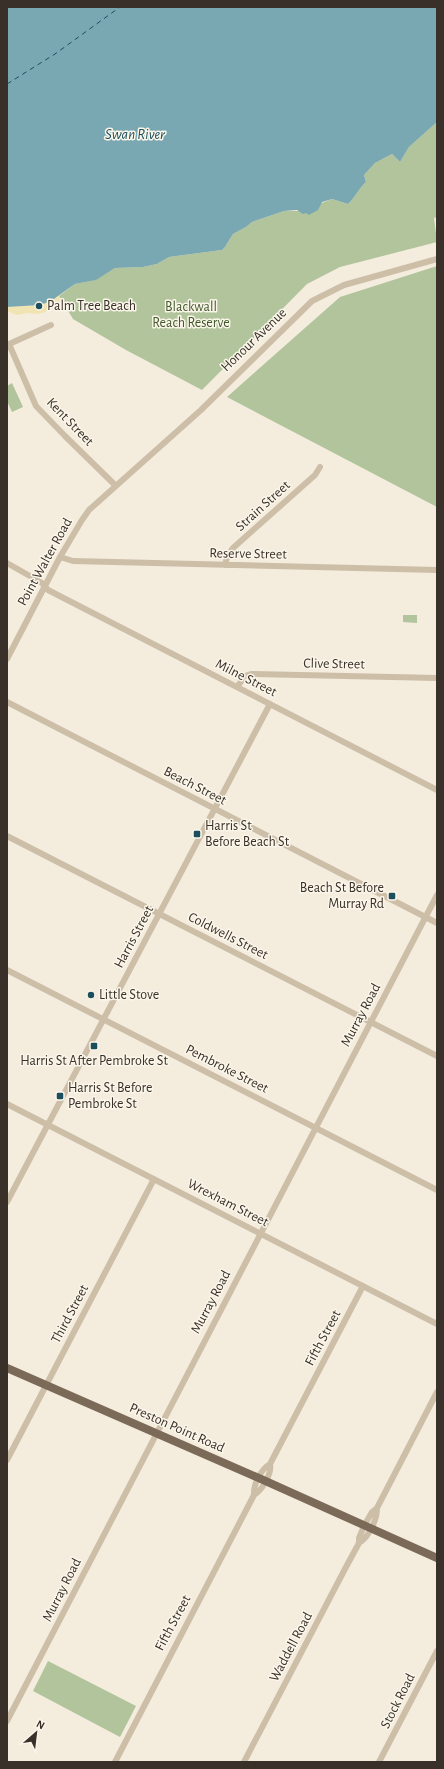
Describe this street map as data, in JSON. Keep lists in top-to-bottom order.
{
  "streets": {
    "main road": ["Preston Point Road"],
    "street": [
      "Honour Avenue",
      "Kent Street",
      "Strain Street",
      "Reserve Street",
      "Point Walter Road",
      "Clive Street",
      "Milne Street",
      "Beach Street",
      "Coldwells Street",
      "Harris Street",
      "Murray Road",
      "Pembroke Street",
      "Wrexham Street",
      "Third Street",
      "Fifth Street",
      "Waddell Road",
      "Stock Road"
    ]
  },
  "crossings": [
    ["Honour Avenue", "Kent Street"],
    ["Honour Avenue", "Point Walter Road"],
    ["Kent Street", "Point Walter Road"],
    ["Strain Street", "Reserve Street"],
    ["Reserve Street", "Point Walter Road"],
    ["Point Walter Road", "Milne Street"],
    ["Clive Street", "Milne Street"],
    ["Milne Street", "Harris Street"],
    ["Beach Street", "Harris Street"],
    ["Beach Street", "Murray Road"],
    ["Coldwells Street", "Harris Street"],
    ["Coldwells Street", "Murray Road"],
    ["Harris Street", "Pembroke Street"],
    ["Harris Street", "Wrexham Street"],
    ["Murray Road", "Pembroke Street"],
    ["Murray Road", "Wrexham Street"],
    ["Murray Road", "Preston Point Road"],
    ["Wrexham Street", "Third Street"],
    ["Wrexham Street", "Fifth Street"],
    ["Third Street", "Preston Point Road"],
    ["Fifth Street", "Preston Point Road"],
    ["Preston Point Road", "Waddell Road"]
  ],
  "water": ["Swan River"],
  "parks": ["Blackwall Reach Reserve"],
  "places": {
    "other": ["Palm Tree Beach", "Little Stove"],
    "transit": [
      "Harris St Before Beach St",
      "Beach St Before Murray Rd",
      "Harris St After Pembroke St",
      "Harris St Before Pembroke St"
    ]
  },
  "north": "top right"
}
